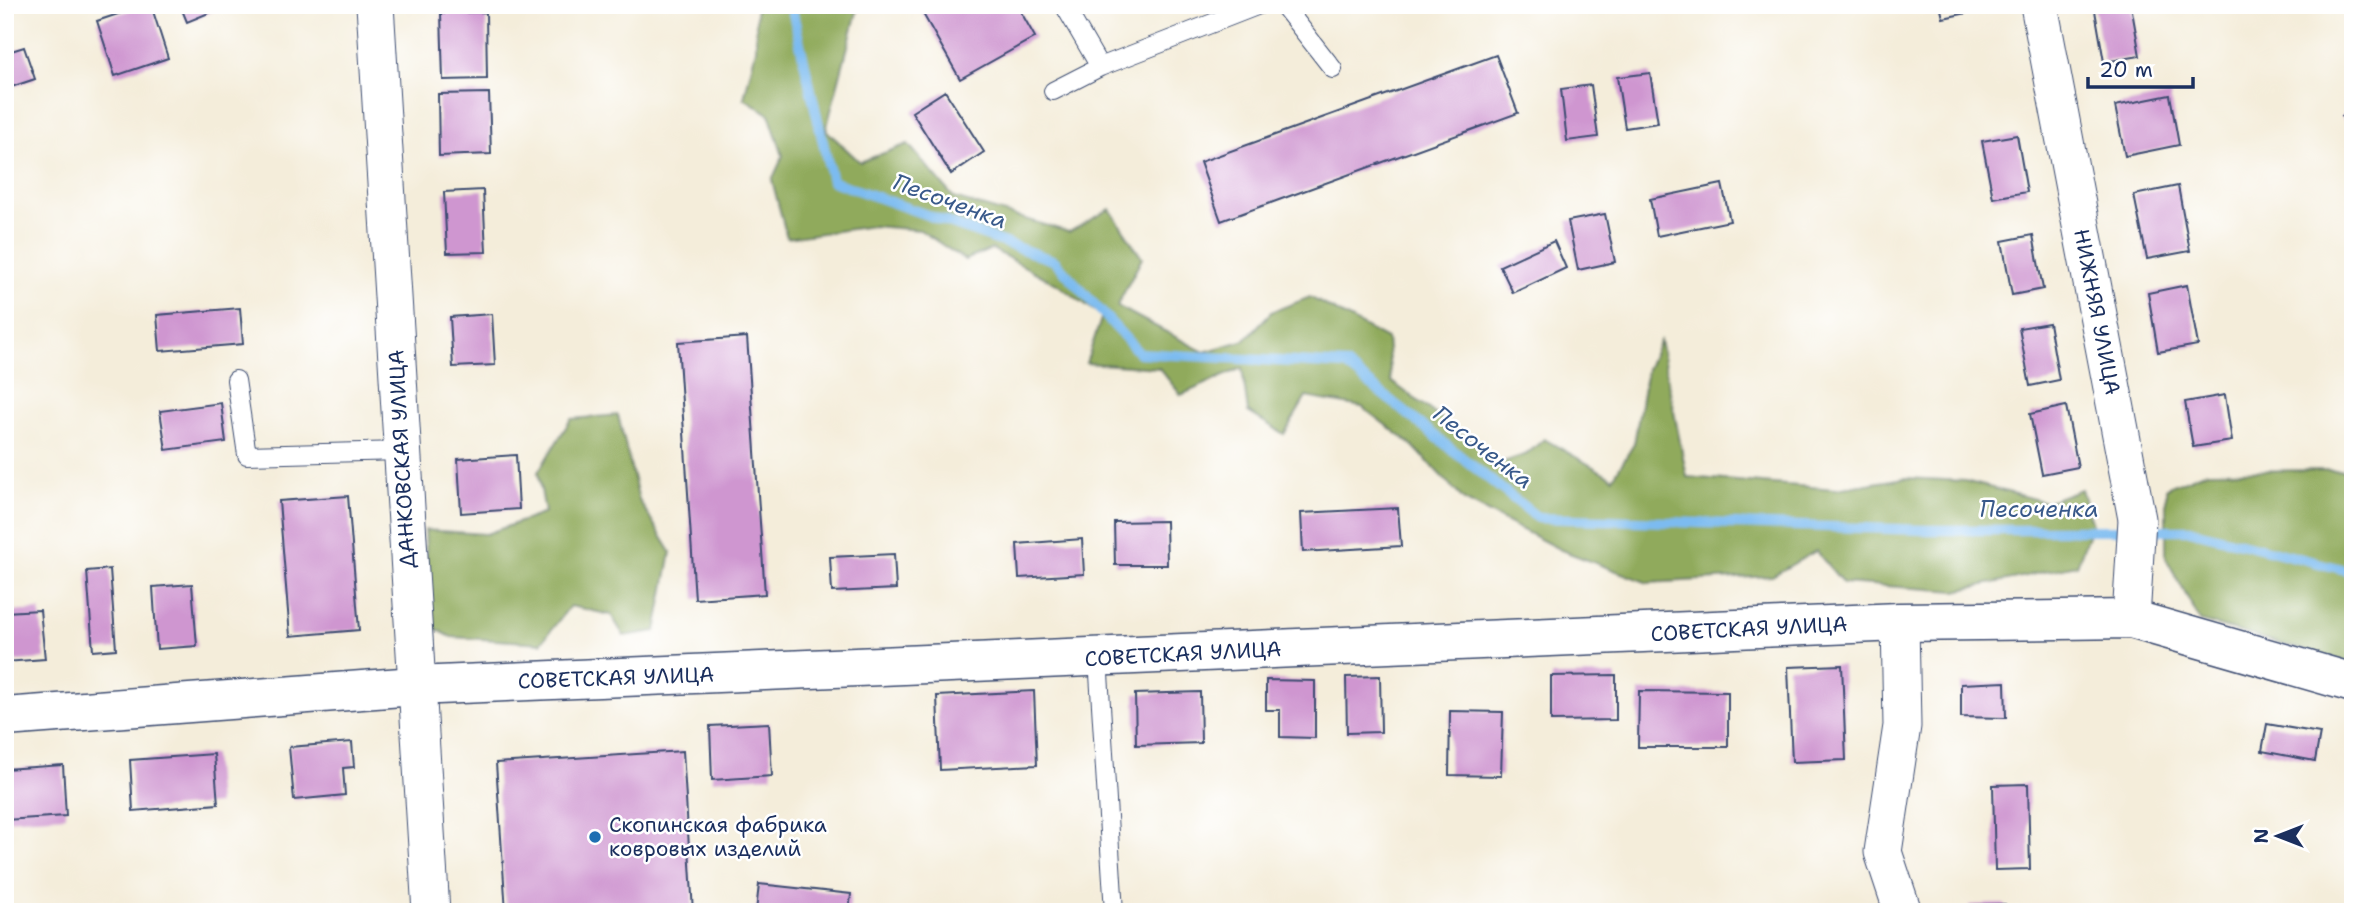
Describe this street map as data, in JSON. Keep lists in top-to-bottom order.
{
  "streets": {
    "street": ["НИЖНЯЯ УЛИЦА", "ДАНКОВСКАЯ УЛИЦА", "СОВЕТСКАЯ УЛИЦА"]
  },
  "crossings": [
    ["НИЖНЯЯ УЛИЦА", "СОВЕТСКАЯ УЛИЦА"],
    ["ДАНКОВСКАЯ УЛИЦА", "СОВЕТСКАЯ УЛИЦА"]
  ],
  "water": ["Песоченка"],
  "places": ["Скопинская фабрика ковровых изделий"],
  "scale_bar": "20 m",
  "north": "left"
}
